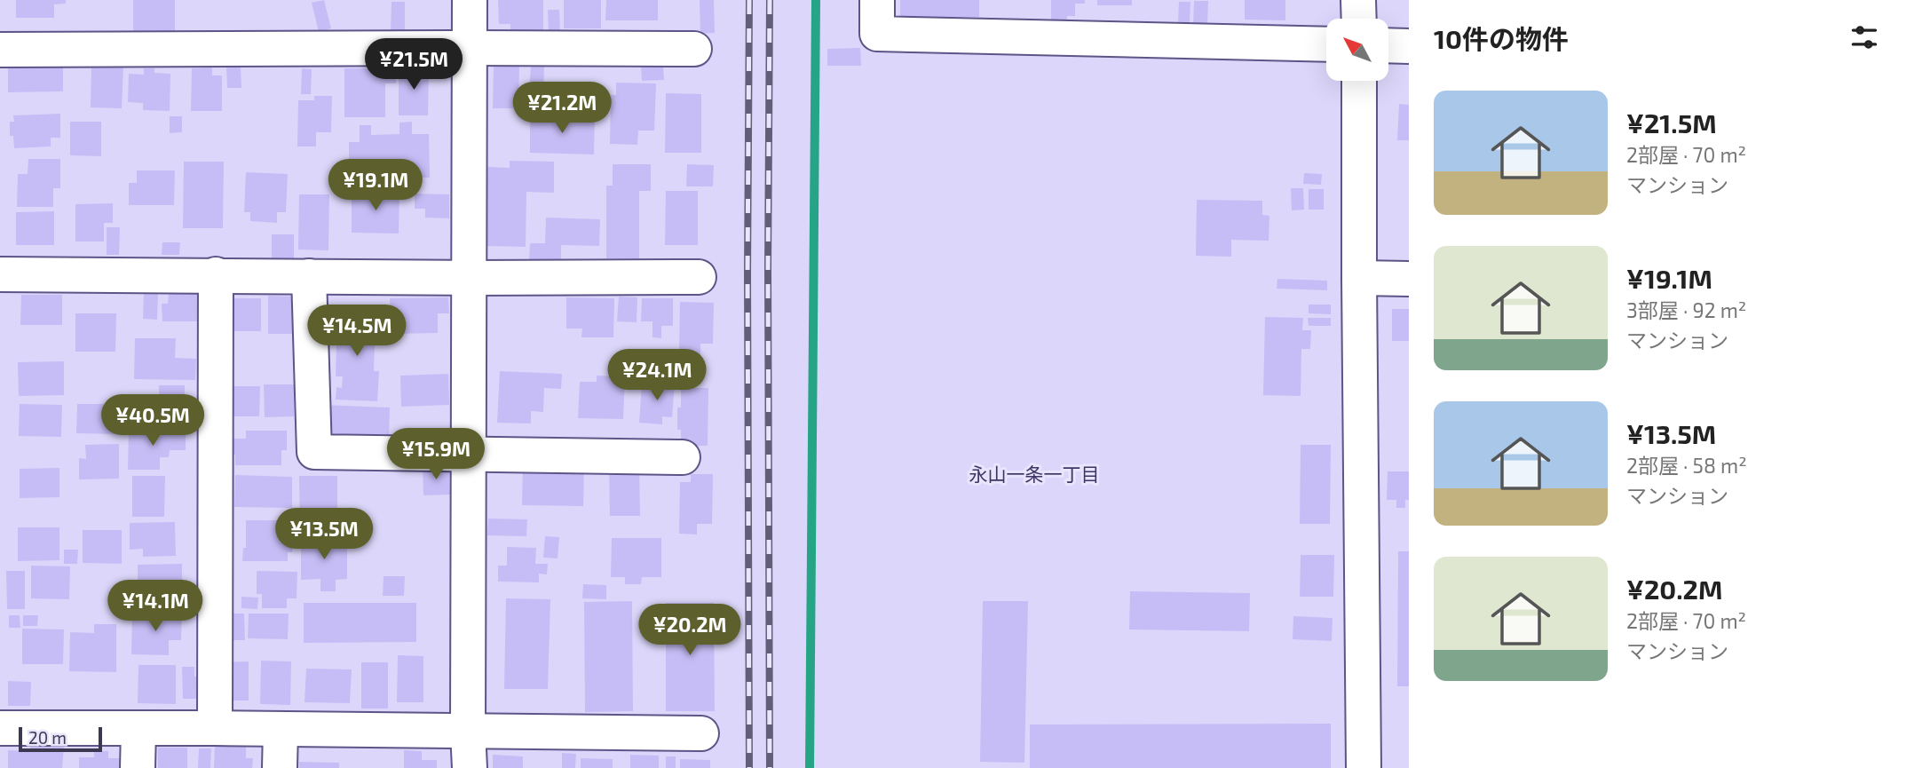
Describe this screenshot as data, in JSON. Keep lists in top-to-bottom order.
{
  "districts": ["永山一条一丁目"],
  "scale_bar": "20 m",
  "north": "top left",
  "page": {
    "heading": "10件の物件",
    "price": [
      "¥21.5M",
      "¥21.2M",
      "¥19.1M",
      "¥14.5M",
      "¥24.1M",
      "¥40.5M",
      "¥15.9M",
      "¥13.5M",
      "¥14.1M",
      "¥20.2M"
    ],
    "list": [
      {
        "name": "¥21.5M",
        "note": "2部屋 · 70 m² · マンション"
      },
      {
        "name": "¥19.1M",
        "note": "3部屋 · 92 m² · マンション"
      },
      {
        "name": "¥13.5M",
        "note": "2部屋 · 58 m² · マンション"
      },
      {
        "name": "¥20.2M",
        "note": "2部屋 · 70 m² · マンション"
      }
    ],
    "scale": "20 m"
  }
}
